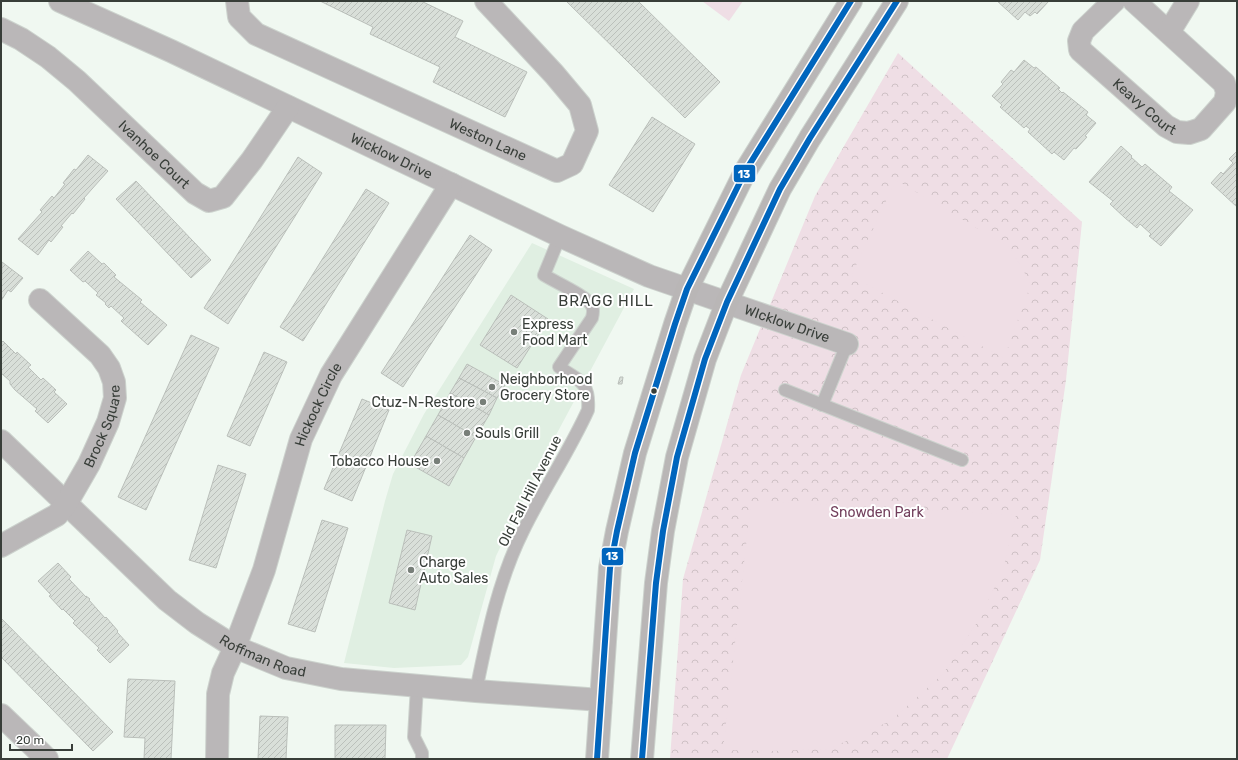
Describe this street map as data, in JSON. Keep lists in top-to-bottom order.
{
  "streets": {
    "street": [
      "Keavy Court",
      "Weston Lane",
      "Ivanhoe Court",
      "Wicklow Drive",
      "WIcklow Drive",
      "Hickock Circle",
      "Brock Square",
      "Roffman Road"
    ],
    "lane": ["Old Fall Hill Avenue"]
  },
  "crossings": [
    ["Ivanhoe Court", "Wicklow Drive"],
    ["Wicklow Drive", "WIcklow Drive"],
    ["Wicklow Drive", "Hickock Circle"],
    ["Wicklow Drive", "Old Fall Hill Avenue"],
    ["Hickock Circle", "Roffman Road"],
    ["Brock Square", "Roffman Road"],
    ["Old Fall Hill Avenue", "Roffman Road"]
  ],
  "districts": ["BRAGG HILL"],
  "parks": ["Snowden Park"],
  "places": [
    "Express Food Mart",
    "Neighborhood Grocery Store",
    "Ctuz-N-Restore",
    "Souls Grill",
    "Tobacco House",
    "Charge Auto Sales"
  ],
  "lines": ["transit line 13"],
  "scale_bar": "20 m"
}
